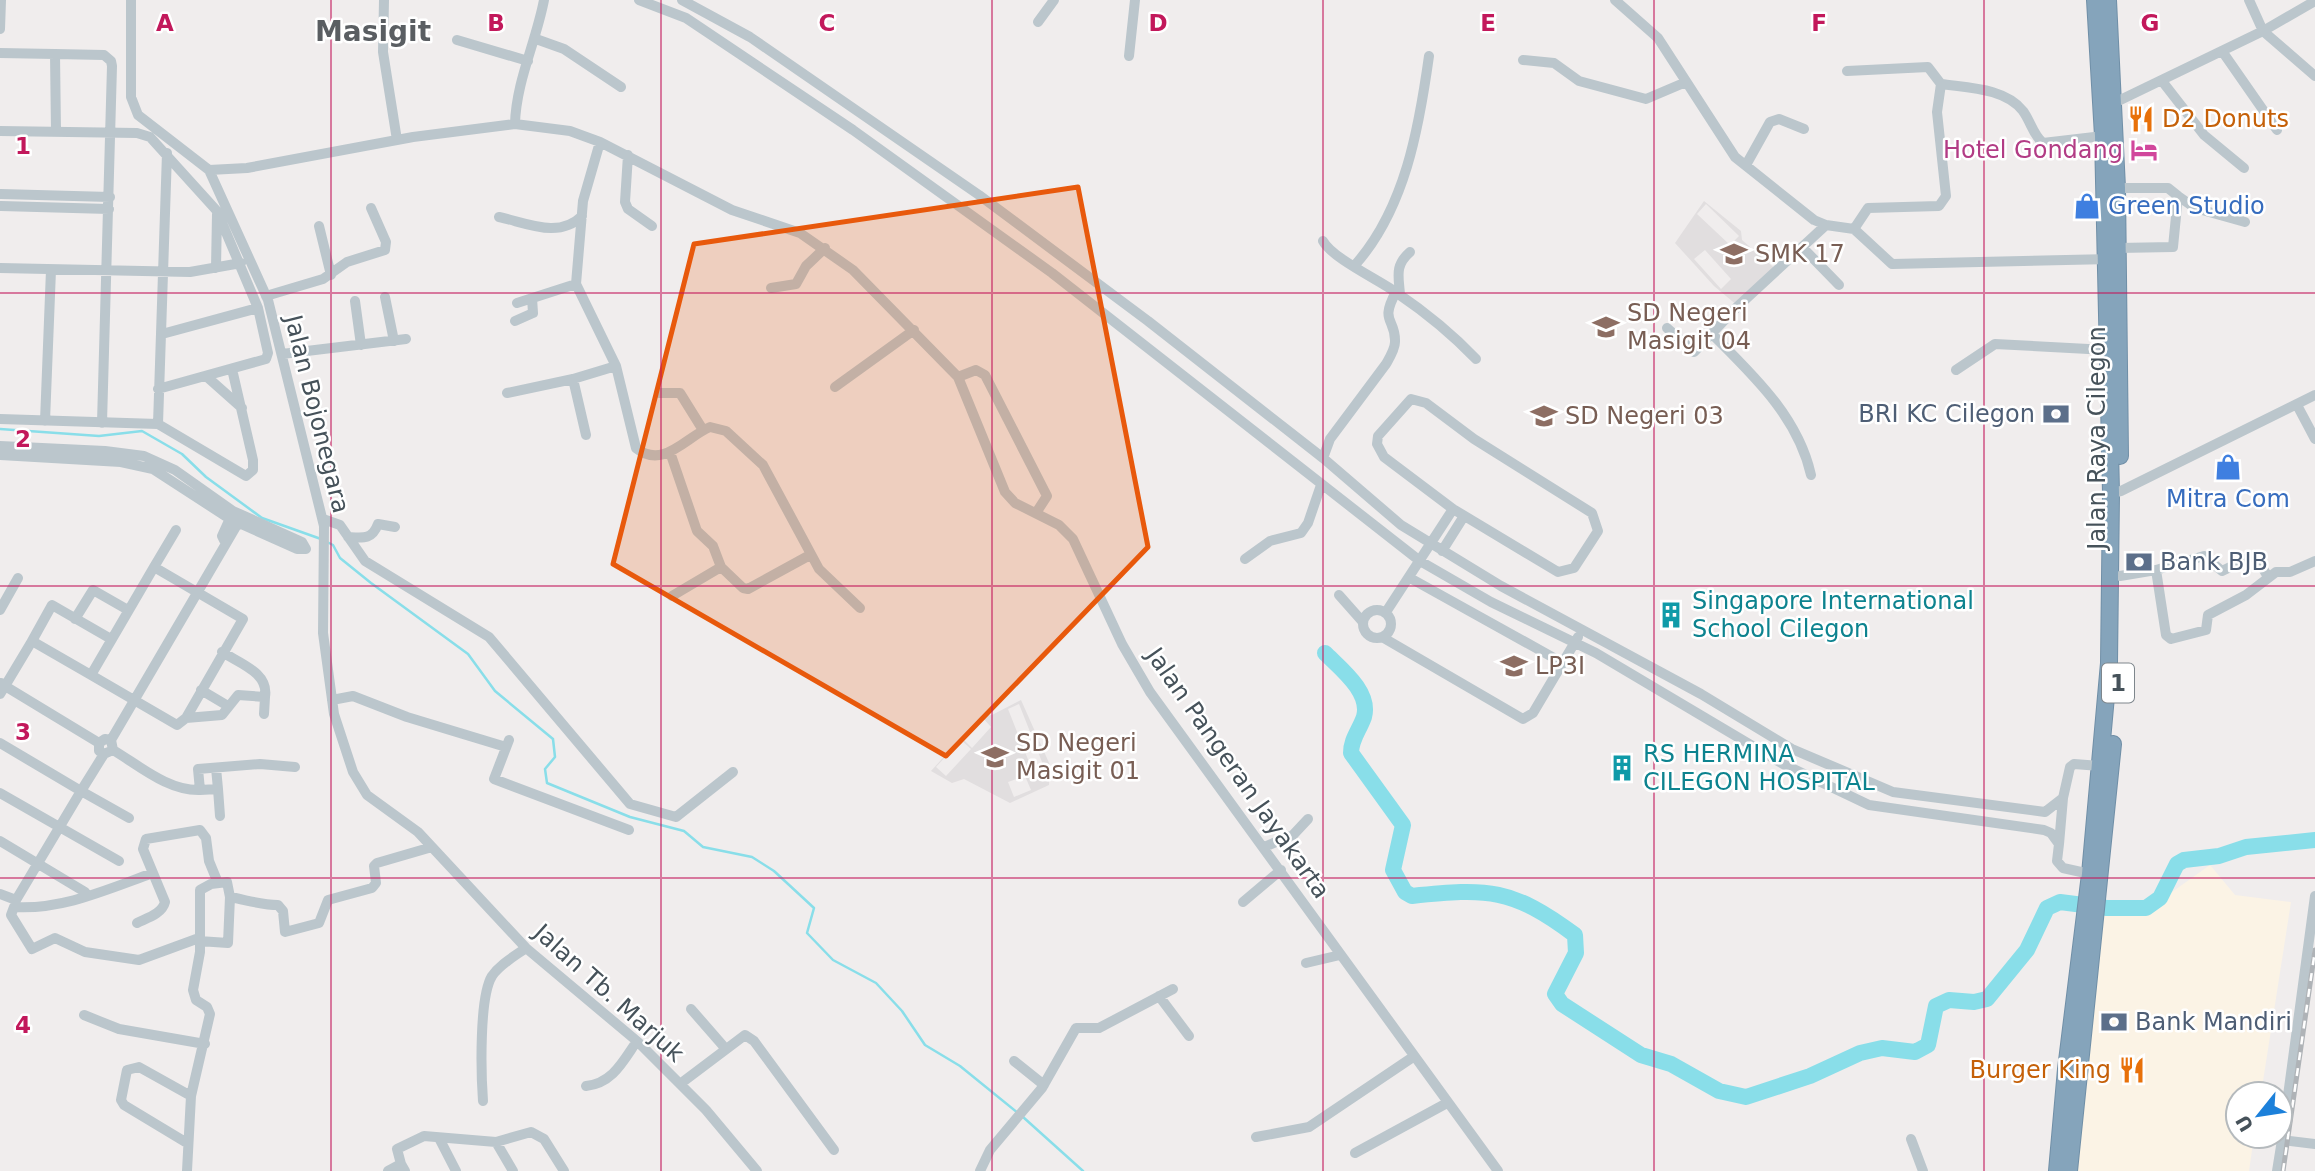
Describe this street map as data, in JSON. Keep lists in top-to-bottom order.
{
  "streets": {
    "highway": ["Jalan Raya Cilegon", "1"],
    "street": ["Jalan Bojonegara", "Jalan Pangeran Jayakarta", "Jalan Tb. Marjuk"]
  },
  "crossings": [
    ["Jalan Bojonegara", "Jalan Pangeran Jayakarta"],
    ["Jalan Bojonegara", "Jalan Tb. Marjuk"],
    ["Jalan Raya Cilegon", "1"]
  ],
  "districts": ["Masigit"],
  "places": {
    "restaurant": ["D2 Donuts", "Burger King"],
    "hotel": ["Hotel Gondang"],
    "shop": ["Green Studio", "Mitra Com"],
    "school or university": [
      "SMK 17",
      "SD Negeri Masigit 04",
      "SD Negeri 03",
      "LP3I",
      "SD Negeri Masigit 01"
    ],
    "bank": ["BRI KC Cilegon", "Bank BJB", "Bank Mandiri"],
    "building": ["Singapore International School Cilegon", "RS HERMINA CILEGON HOSPITAL"]
  },
  "north": "bottom left",
  "grid": {
    "columns": [
      "A",
      "B",
      "C",
      "D",
      "E",
      "F",
      "G"
    ],
    "rows": [
      "1",
      "2",
      "3",
      "4"
    ]
  }
}
